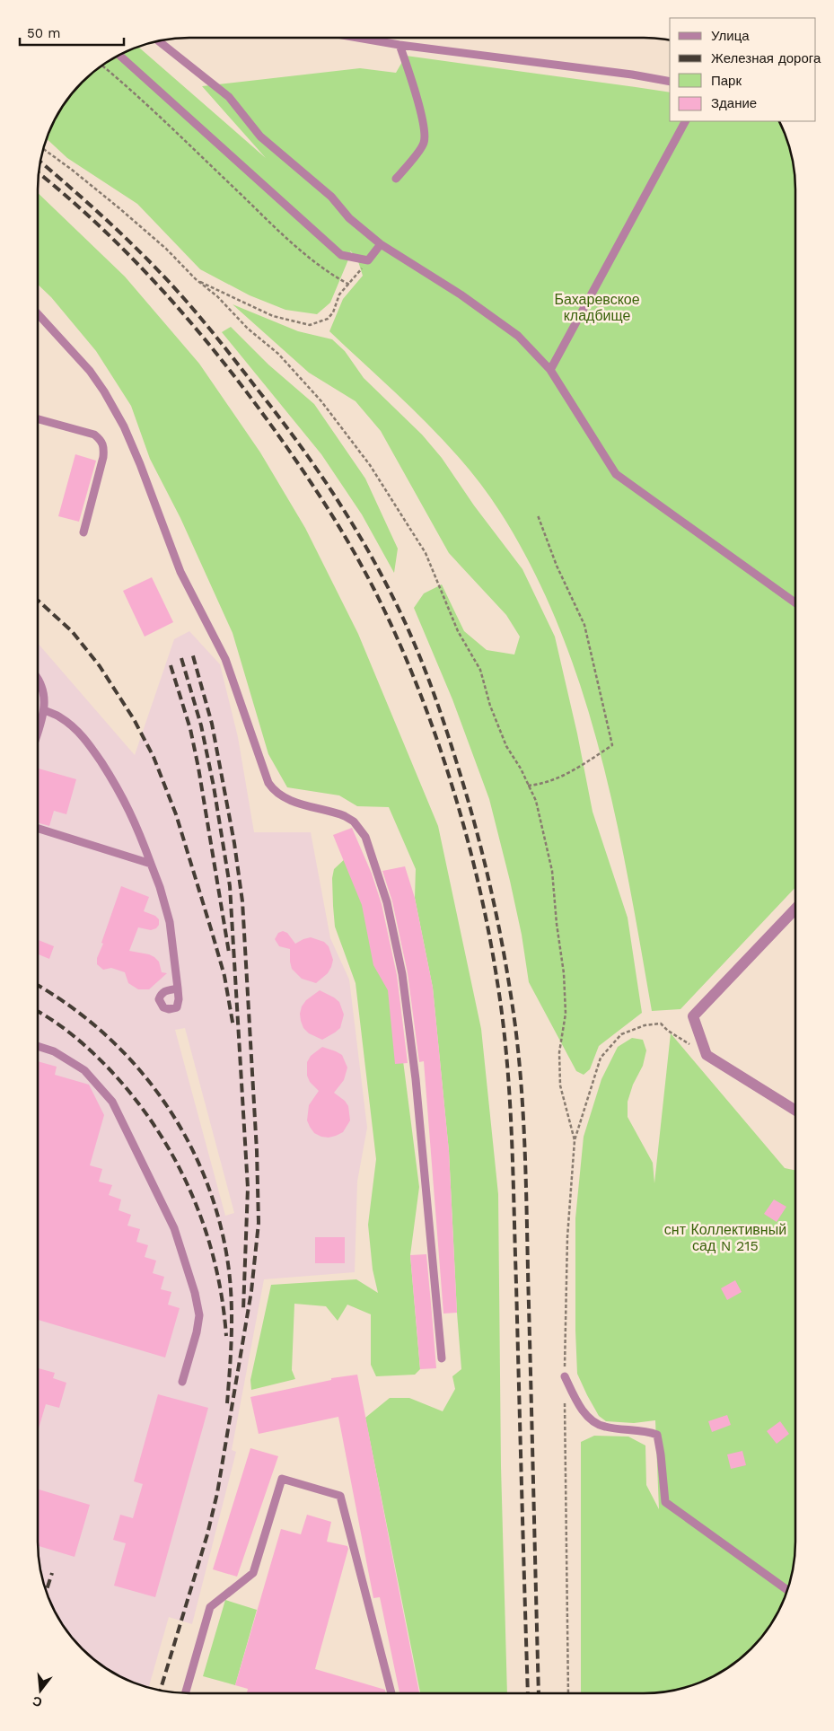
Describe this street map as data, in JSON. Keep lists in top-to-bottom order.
{
  "parks": ["Бахаревское кладбище", "снт Коллективный сад N 215"],
  "legend": [
    "Улица",
    "Железная дорога",
    "Парк",
    "Здание"
  ],
  "scale_bar": "50 m",
  "north": "bottom"
}
